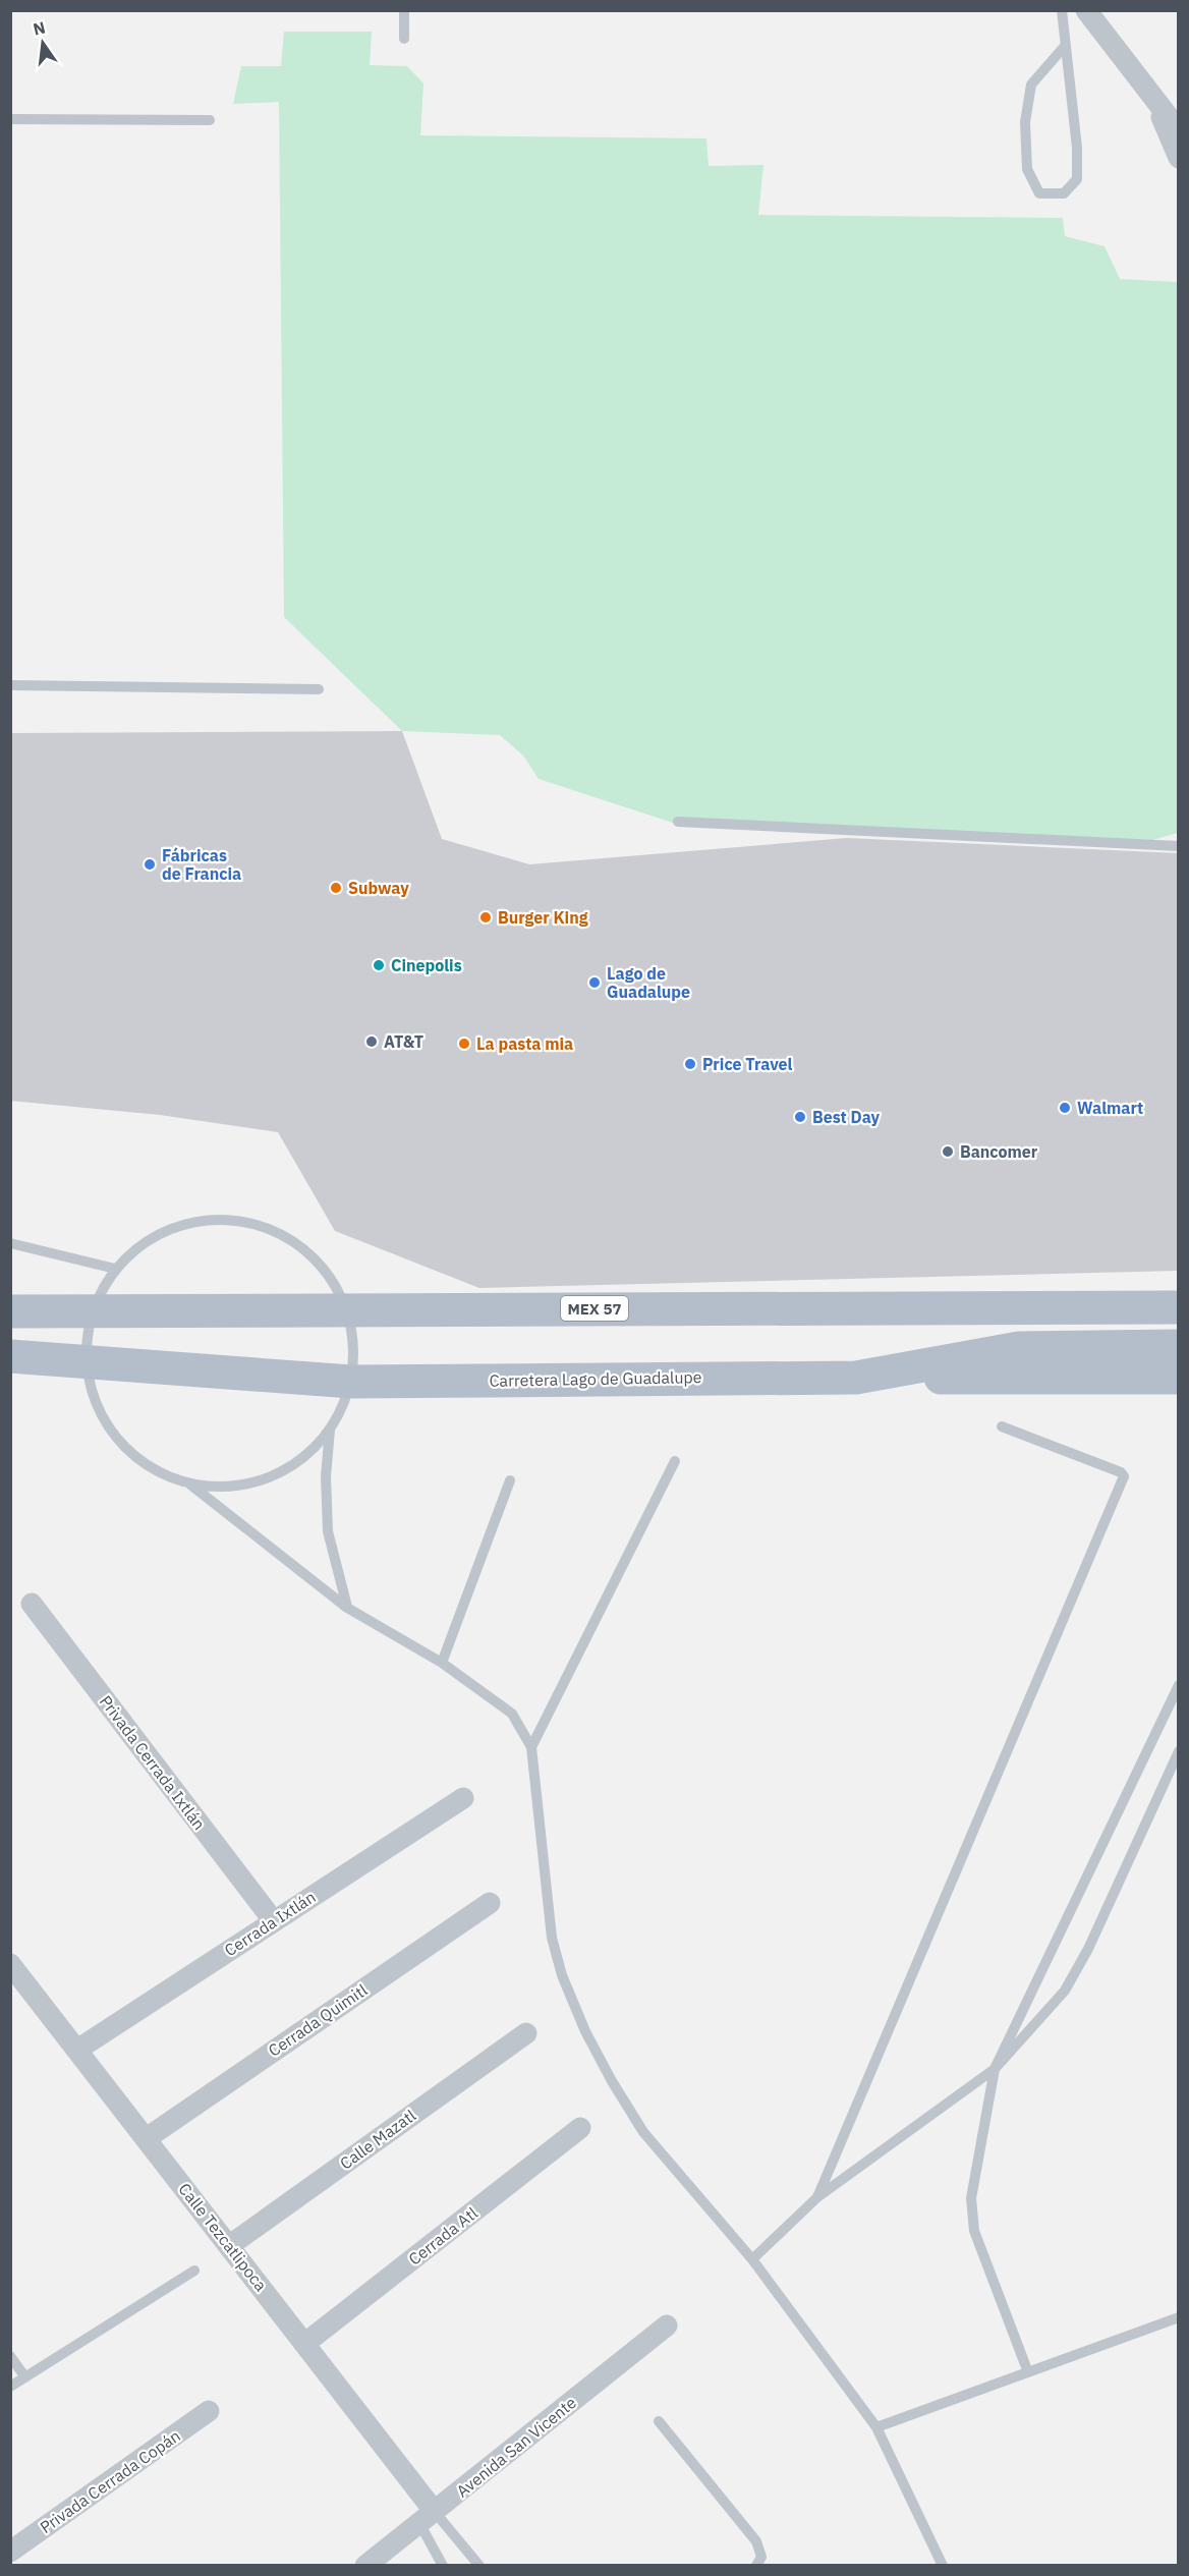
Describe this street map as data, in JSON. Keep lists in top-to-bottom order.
{
  "streets": {
    "main road": ["MEX 57", "Carretera Lago de Guadalupe"],
    "street": [
      "Privada Cerrada Ixtlán",
      "Cerrada Ixtlán",
      "Cerrada Quimitl",
      "Calle Mazatl",
      "Cerrada Atl",
      "Calle Tezcatlipoca",
      "Avenida San Vicente",
      "Privada Cerrada Copán"
    ]
  },
  "crossings": [
    ["Privada Cerrada Ixtlán", "Cerrada Ixtlán"],
    ["Cerrada Ixtlán", "Calle Tezcatlipoca"],
    ["Cerrada Quimitl", "Calle Tezcatlipoca"],
    ["Calle Mazatl", "Calle Tezcatlipoca"],
    ["Cerrada Atl", "Calle Tezcatlipoca"],
    ["Calle Tezcatlipoca", "Avenida San Vicente"]
  ],
  "places": [
    "Fábricas de Francia",
    "Subway",
    "Burger King",
    "Cinepolis",
    "Lago de Guadalupe",
    "AT&T",
    "La pasta mia",
    "Price Travel",
    "Walmart",
    "Best Day",
    "Bancomer"
  ],
  "north": "top"
}
